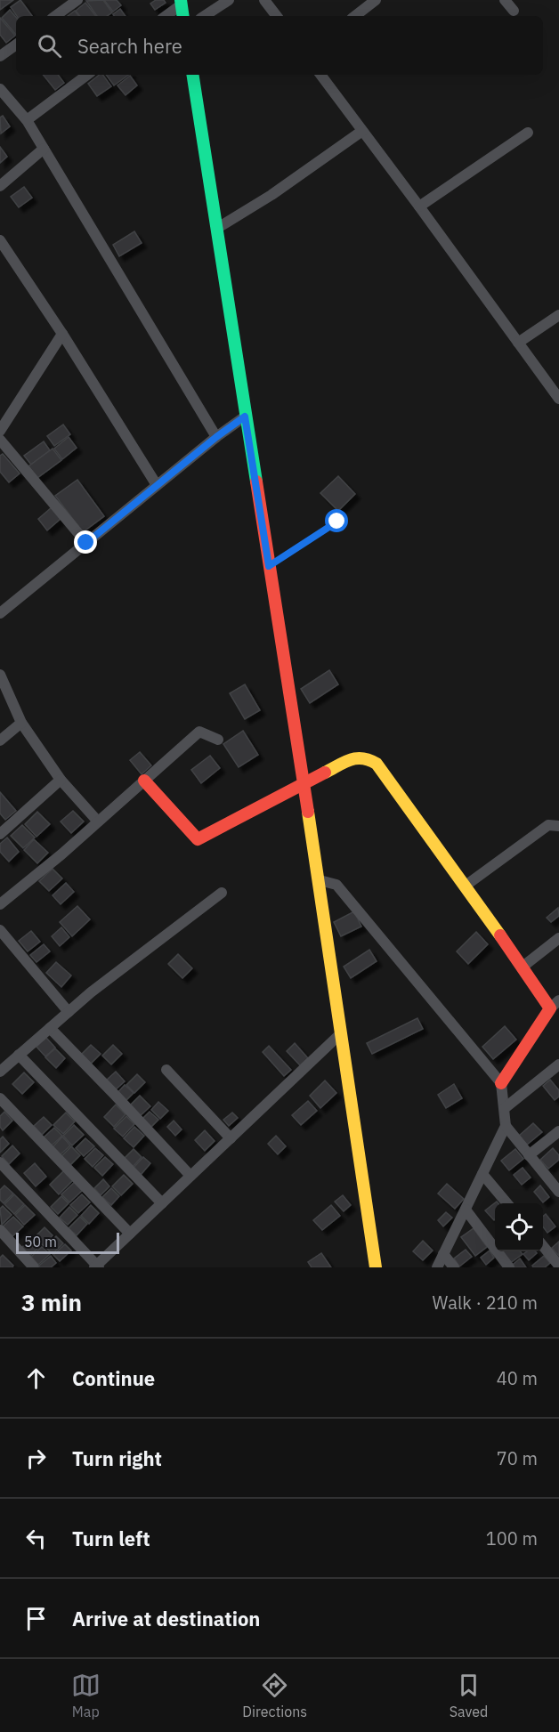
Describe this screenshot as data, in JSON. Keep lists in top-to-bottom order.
{
  "scale_bar": "50 m",
  "page": {
    "search": "Search here",
    "scale": "50 m",
    "heading": ["3 min", "Walk · 210 m"],
    "list": [
      ["Continue", "40 m"],
      ["Turn right", "70 m"],
      ["Turn left", "100 m"],
      "Arrive at destination"
    ],
    "nav": ["Map", "Directions", "Saved"]
  }
}
